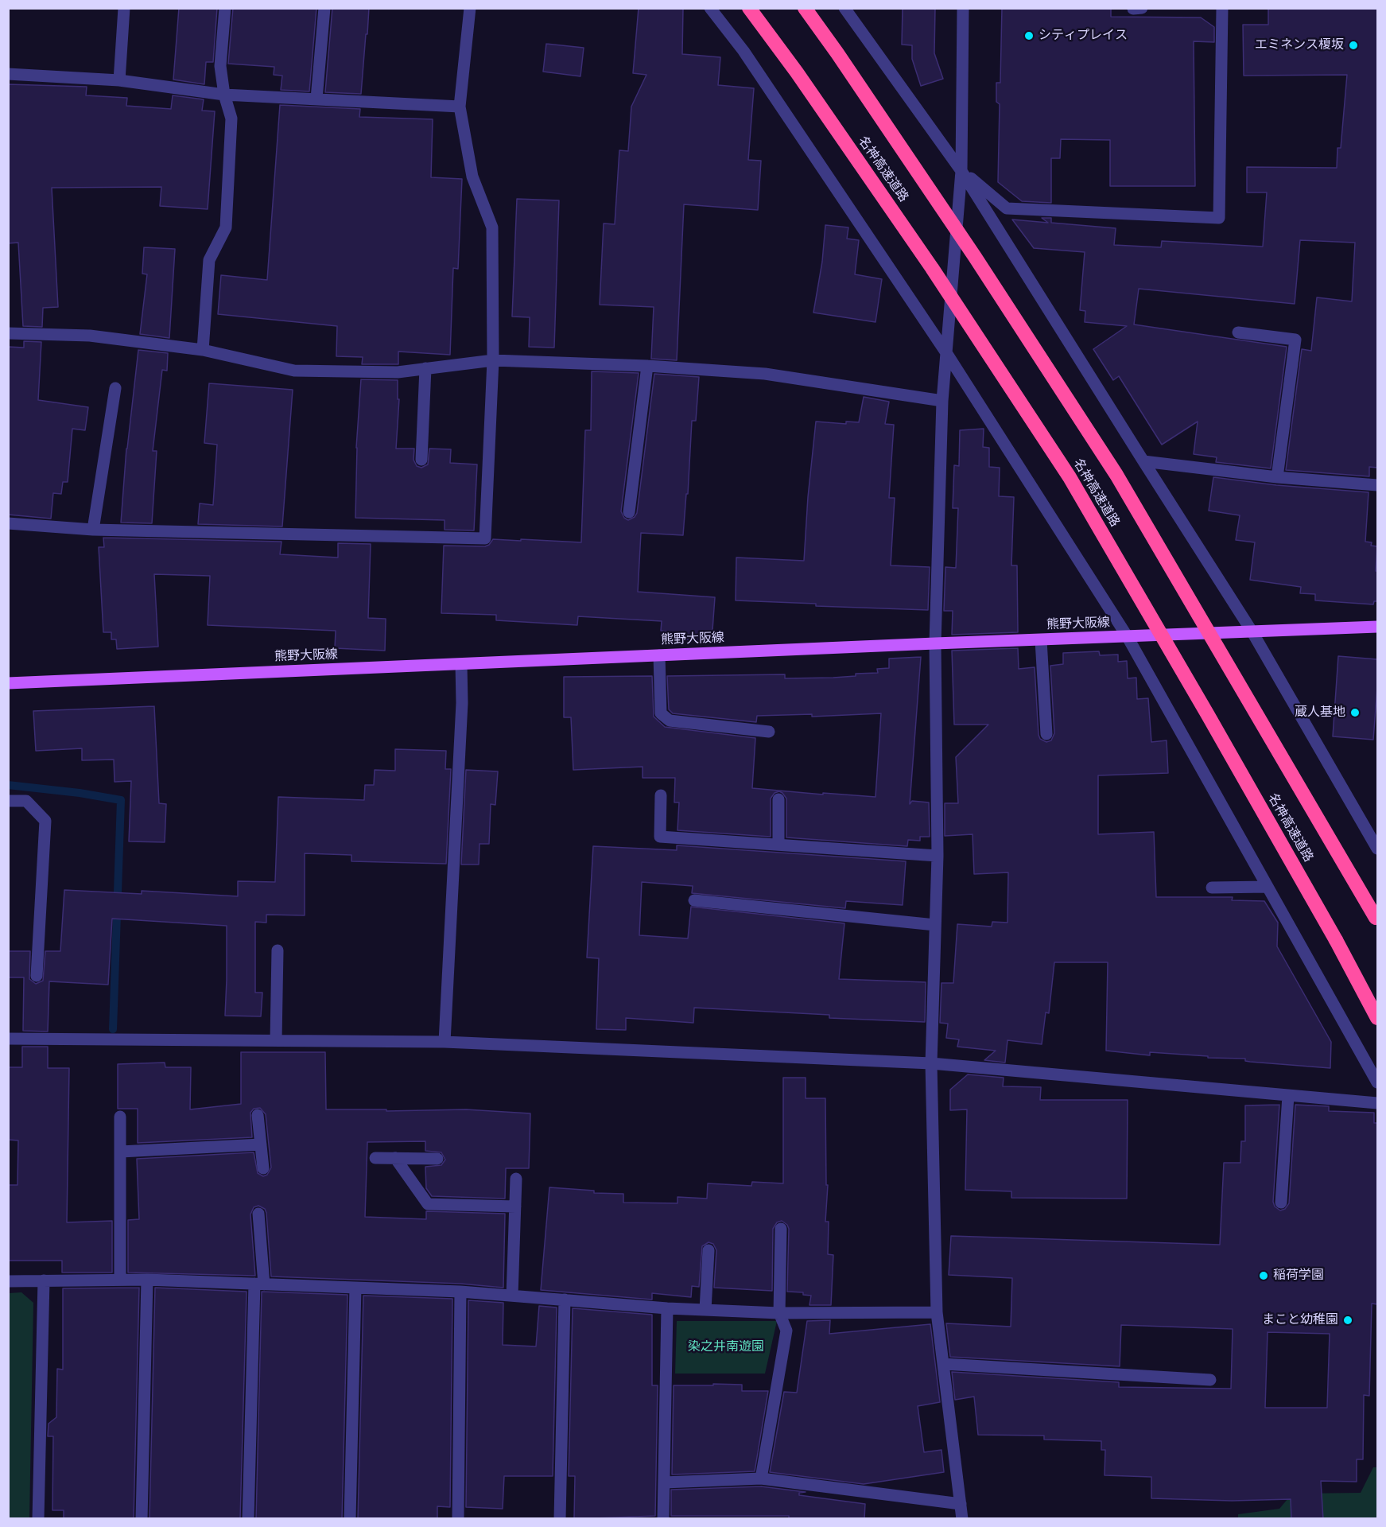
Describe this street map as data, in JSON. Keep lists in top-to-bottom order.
{
  "streets": {
    "highway": ["名神高速道路"],
    "main road": ["熊野大阪線"]
  },
  "parks": ["染之井南遊園"],
  "places": [
    "シティプレイス",
    "エミネンス榎坂",
    "蔵人基地",
    "稲荷学園",
    "まこと幼稚園"
  ]
}
